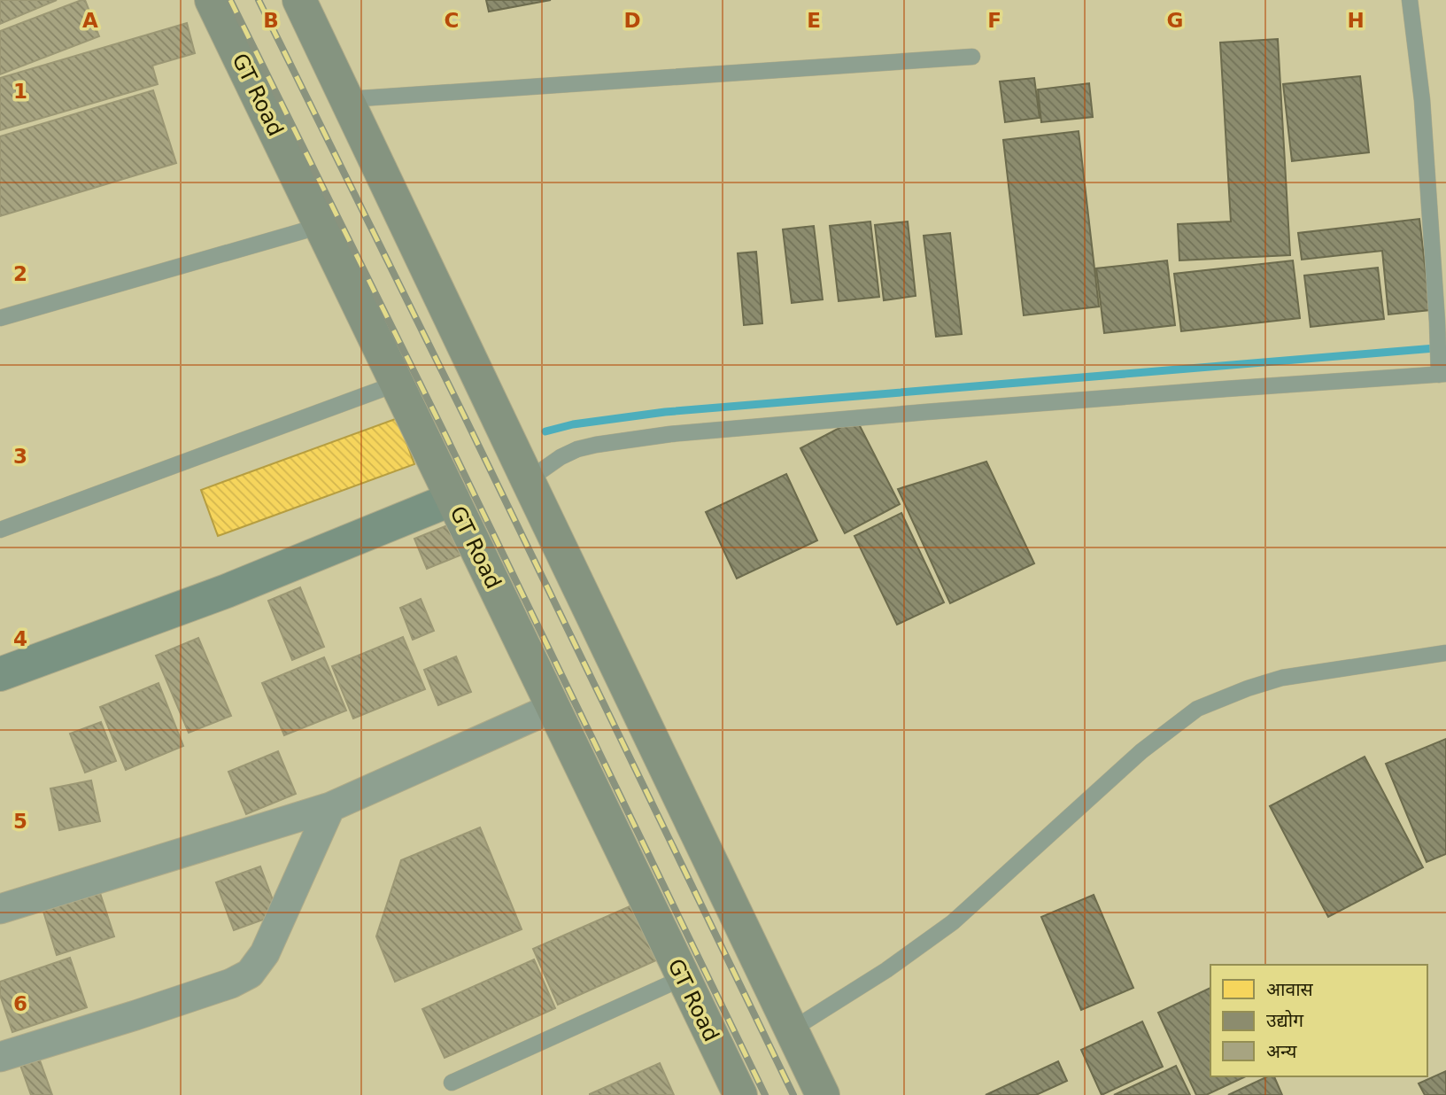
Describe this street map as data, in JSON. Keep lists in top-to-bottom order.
{
  "streets": {
    "highway": ["GT Road"]
  },
  "legend": ["आवास", "उद्योग", "अन्य"],
  "grid": {
    "columns": [
      "A",
      "B",
      "C",
      "D",
      "E",
      "F",
      "G",
      "H"
    ],
    "rows": [
      "1",
      "2",
      "3",
      "4",
      "5",
      "6"
    ]
  }
}
